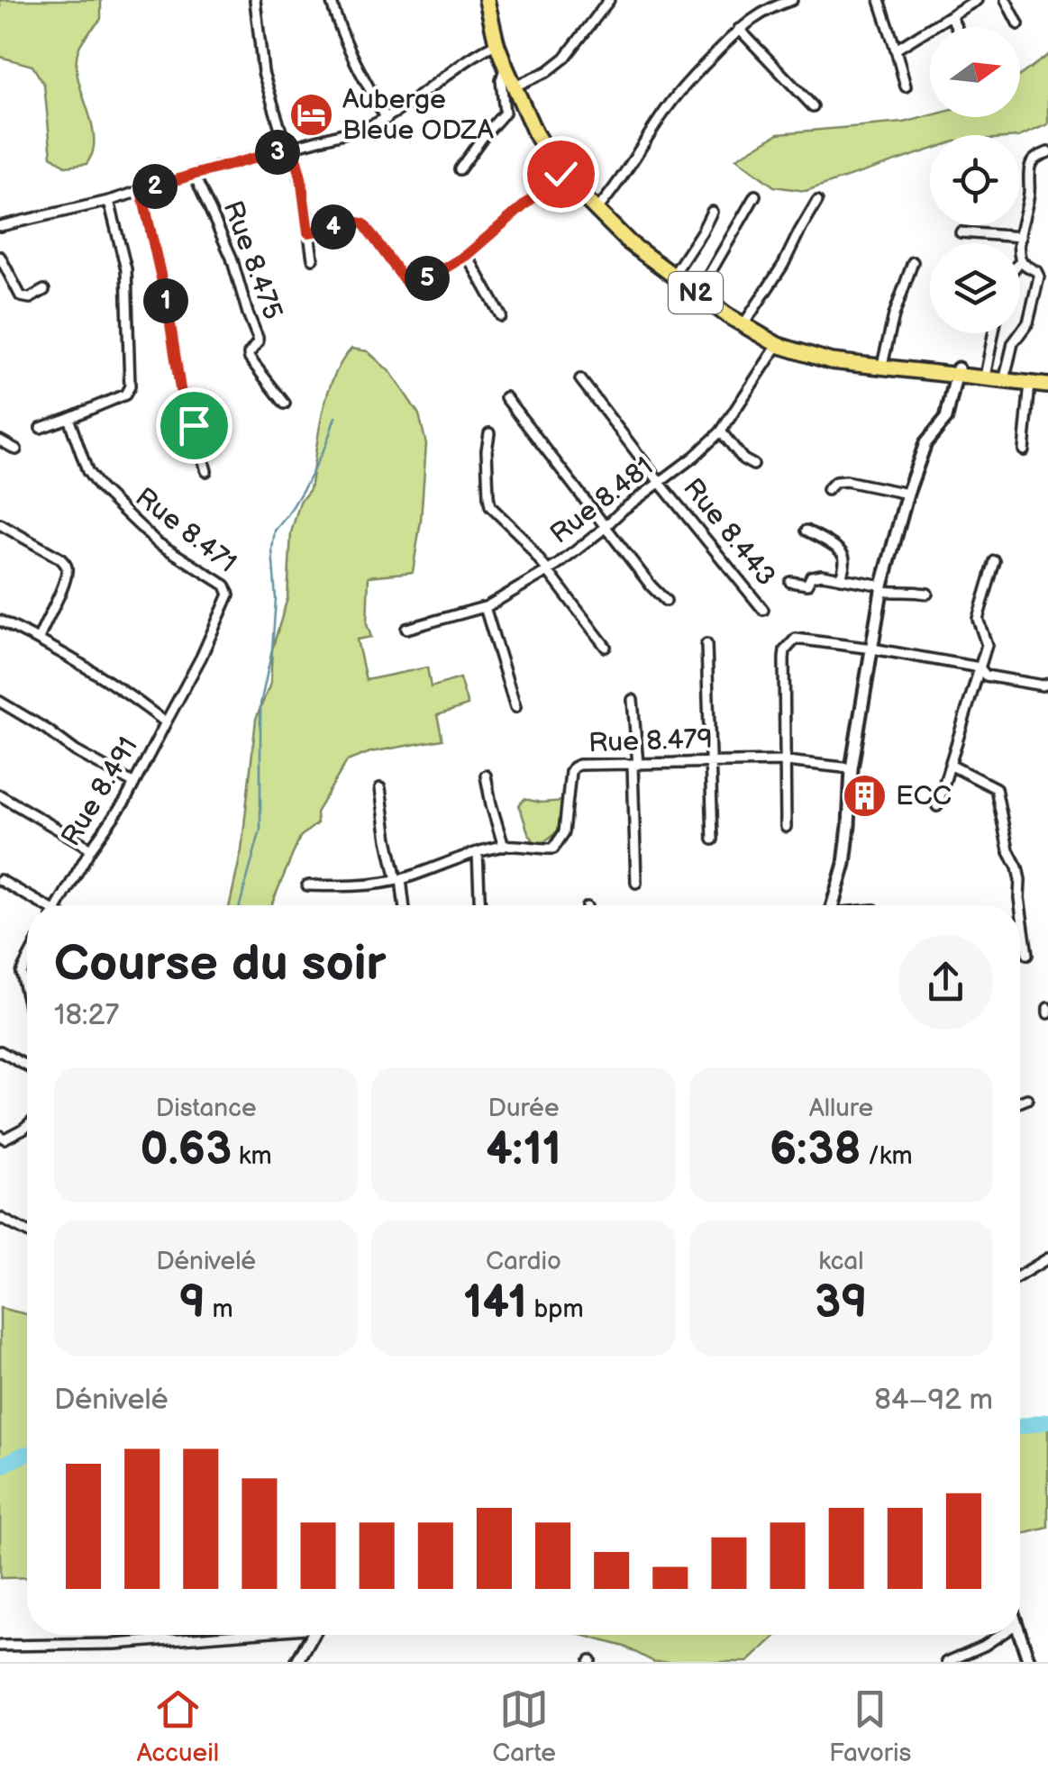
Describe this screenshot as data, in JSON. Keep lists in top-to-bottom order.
{
  "streets": {
    "highway": ["N2"],
    "street": [
      "Rue 8.475",
      "Rue 8.481",
      "Rue 8.471",
      "Rue 8.443",
      "Rue 8.479",
      "Rue 8.491"
    ]
  },
  "crossings": [
    ["N2", "Rue 8.481"],
    ["Rue 8.481", "Rue 8.443"],
    ["Rue 8.471", "Rue 8.491"]
  ],
  "places": {
    "hotel": ["Auberge Bleue ODZA"],
    "building": ["ECC"]
  },
  "north": "right",
  "page": {
    "pins": [
      "3",
      "2",
      "4",
      "5",
      "1"
    ],
    "heading": ["Course du soir", "18:27"],
    "stats": [
      ["Distance", "0.63 km"],
      ["Durée", "4:11"],
      ["Allure", "6:38 /km"],
      ["Dénivelé", "9 m"],
      ["Cardio", "141 bpm"],
      ["kcal", "39"]
    ],
    "chart": ["Dénivelé", "84–92 m"],
    "tabs": ["Accueil", "Carte", "Favoris"]
  }
}
